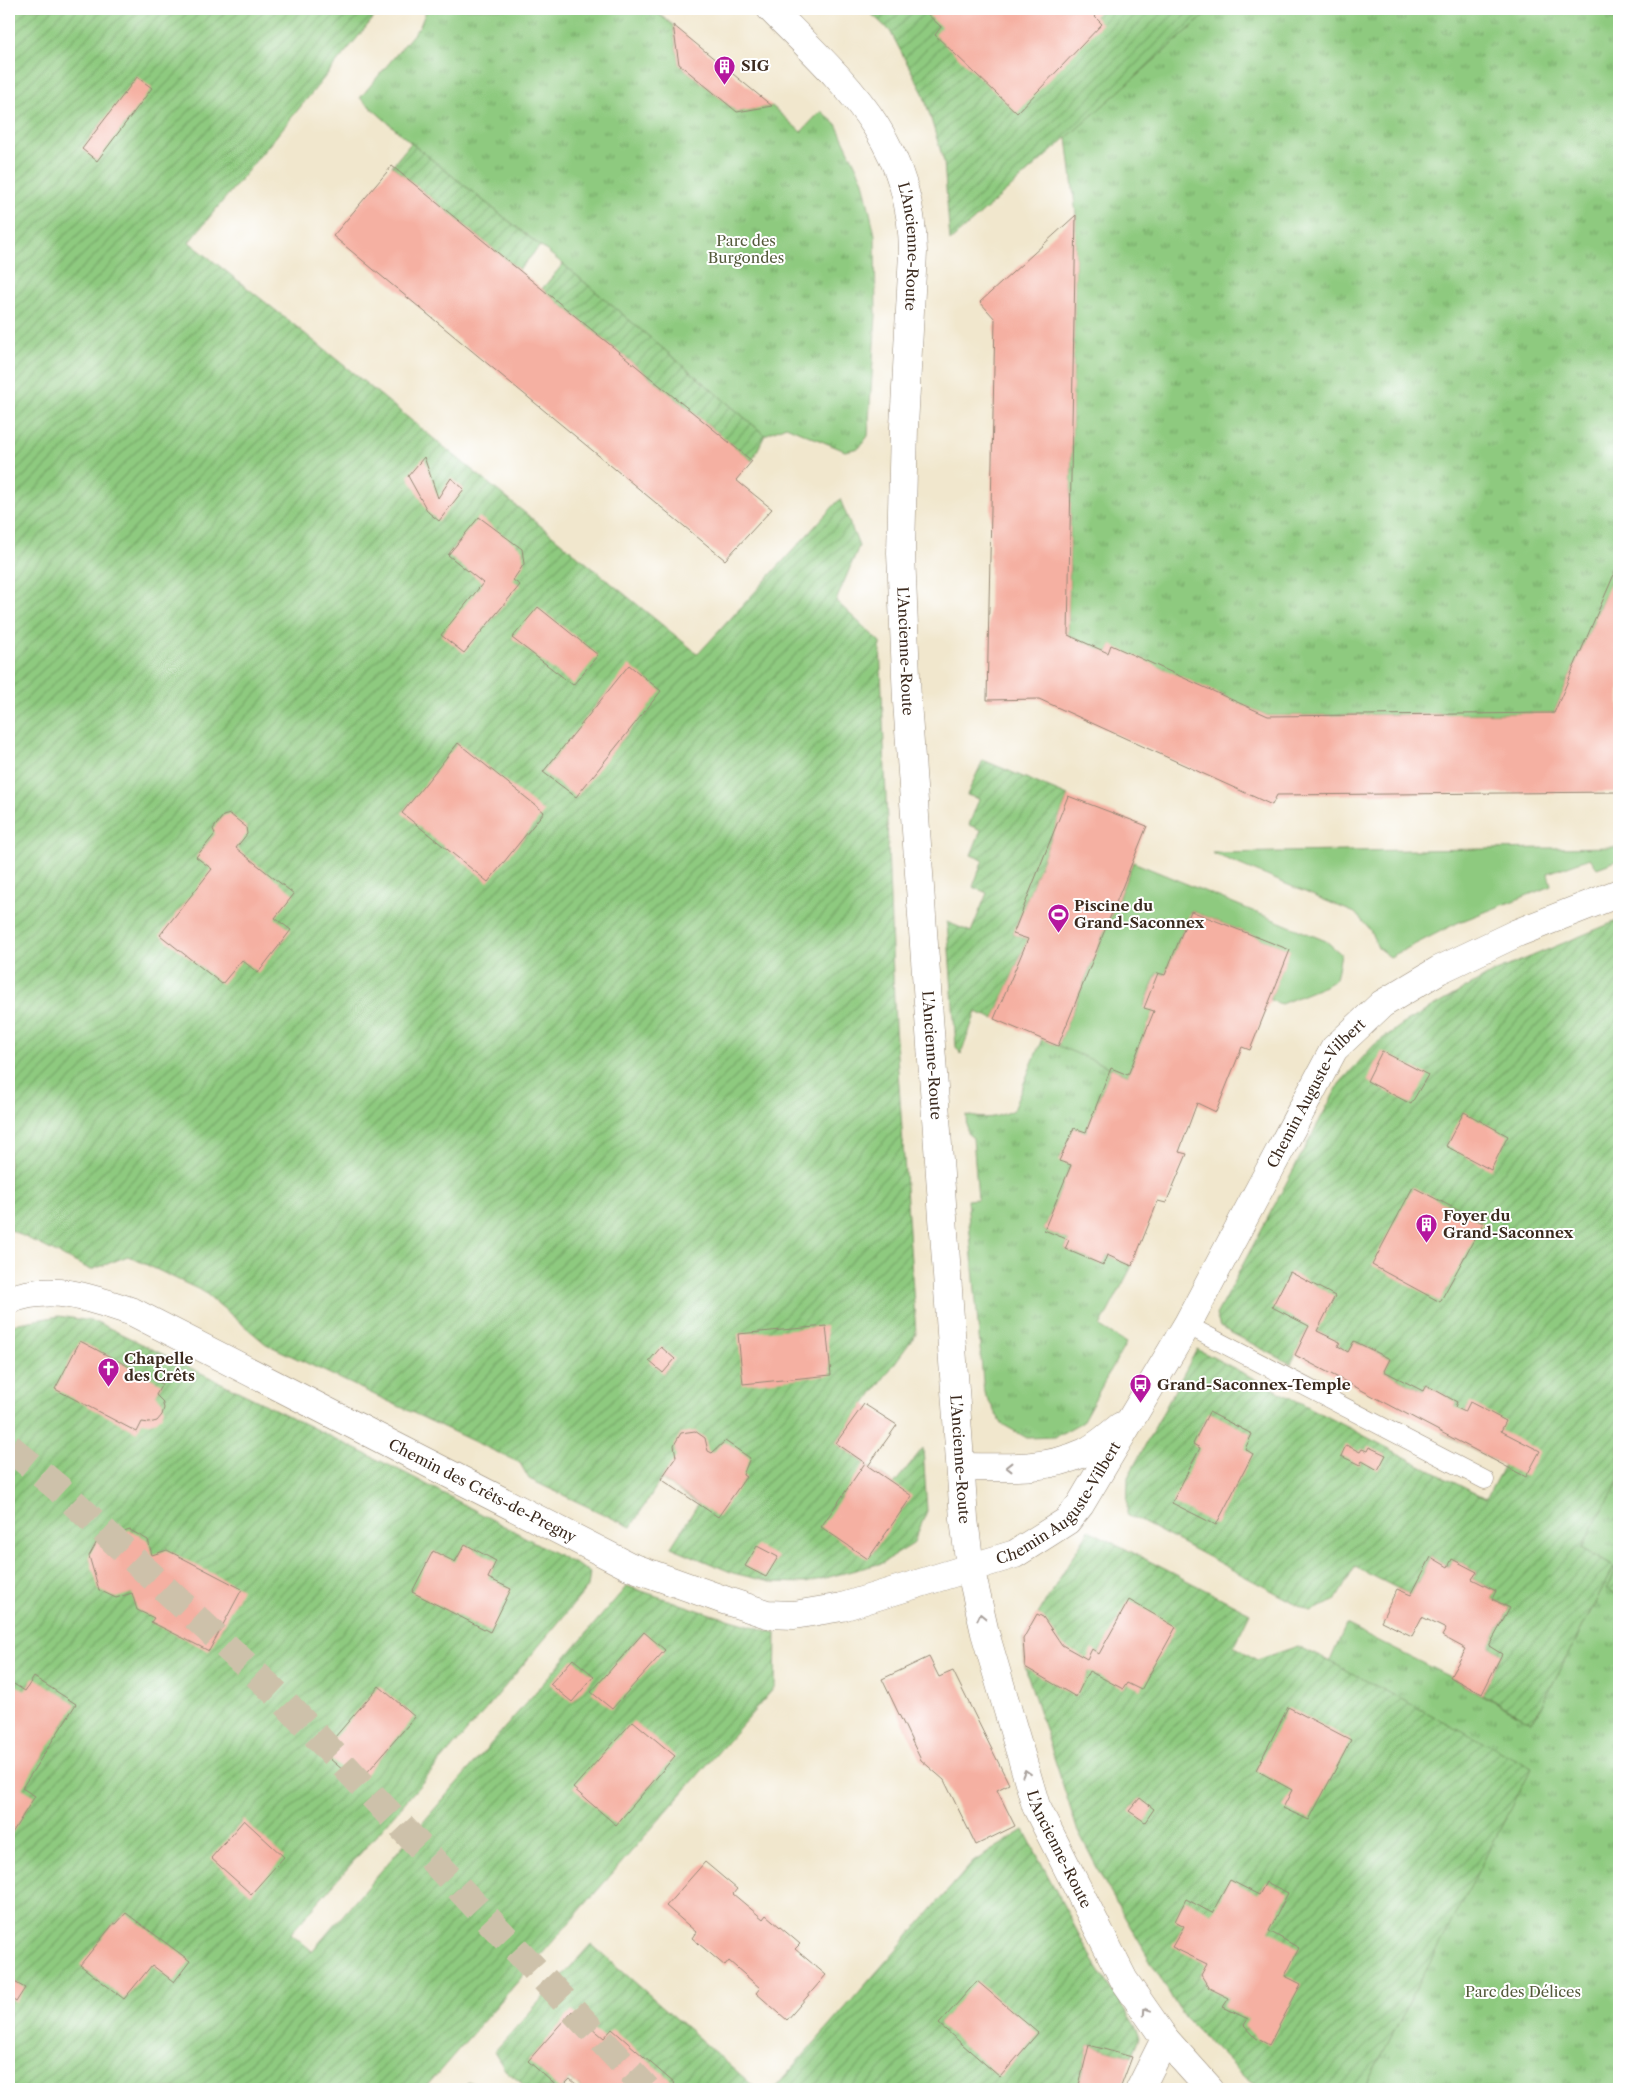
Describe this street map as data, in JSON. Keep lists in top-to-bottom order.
{
  "streets": {
    "street": ["L'Ancienne-Route", "Chemin Auguste-Vilbert", "Chemin des Crêts-de-Pregny"]
  },
  "crossings": [
    ["L'Ancienne-Route", "Chemin Auguste-Vilbert"],
    ["L'Ancienne-Route", "Chemin des Crêts-de-Pregny"],
    ["Chemin Auguste-Vilbert", "Chemin des Crêts-de-Pregny"]
  ],
  "parks": ["Parc des Burgondes", "Parc des Délices"],
  "places": {
    "building": ["SIG", "Foyer du Grand-Saconnex"],
    "sports": ["Piscine du Grand-Saconnex"],
    "church": ["Chapelle des Crêts"],
    "bus stop": ["Grand-Saconnex-Temple"]
  }
}
